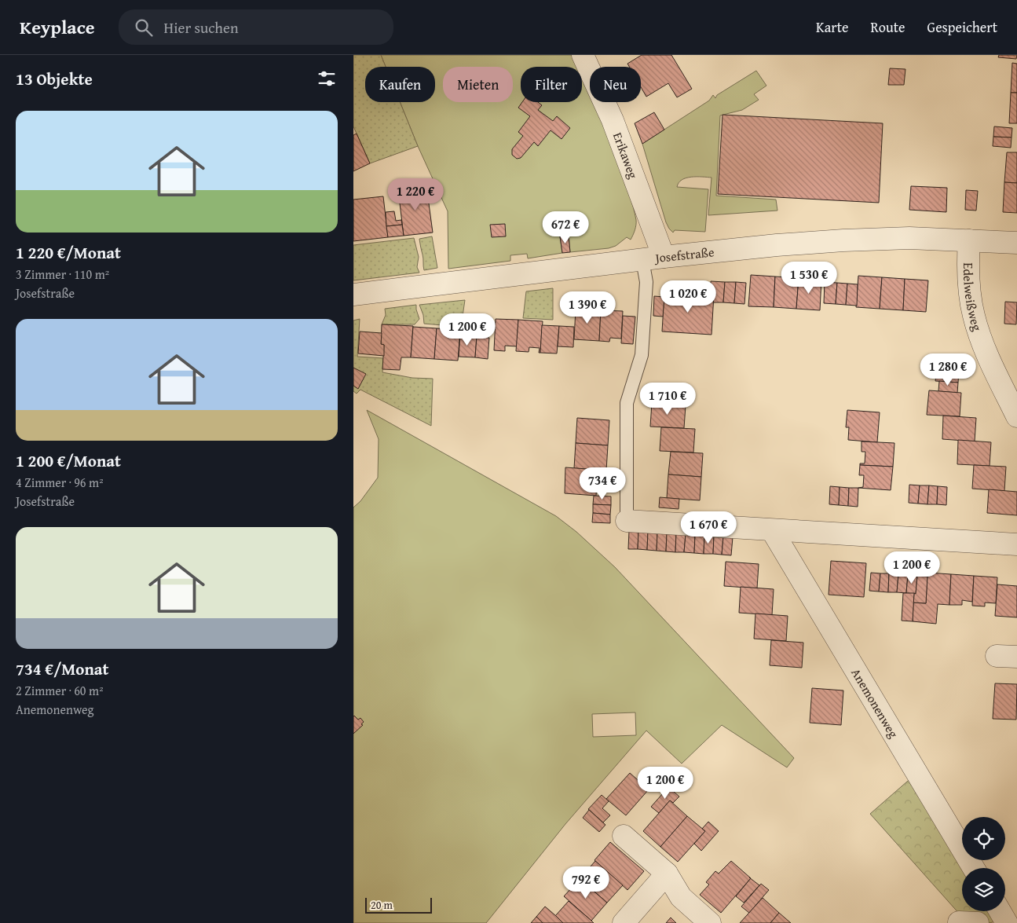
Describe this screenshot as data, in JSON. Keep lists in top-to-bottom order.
{
  "streets": {
    "street": [
      "Erikaweg",
      "Josefstraße",
      "Edelweißweg",
      "Anemonenweg"
    ]
  },
  "crossings": [
    ["Erikaweg", "Josefstraße"],
    ["Josefstraße", "Edelweißweg"]
  ],
  "scale_bar": "20 m",
  "page": {
    "header": "Keyplace",
    "search": "Hier suchen",
    "nav": ["Karte", "Route", "Gespeichert"],
    "heading": "13 Objekte",
    "chip": [
      "Kaufen",
      "Mieten",
      "Filter",
      "Neu"
    ],
    "list": [
      {
        "name": "1 220 €/Monat",
        "note": "3 Zimmer · 110 m² · Josefstraße"
      },
      {
        "name": "1 200 €/Monat",
        "note": "4 Zimmer · 96 m² · Josefstraße"
      },
      {
        "name": "734 €/Monat",
        "note": "2 Zimmer · 60 m² · Anemonenweg"
      }
    ],
    "price": [
      "1 220 €",
      "672 €",
      "1 530 €",
      "1 020 €",
      "1 390 €",
      "1 200 €",
      "1 280 €",
      "1 710 €",
      "734 €",
      "1 670 €",
      "1 200 €",
      "1 200 €",
      "792 €"
    ],
    "scale": "20 m"
  }
}
